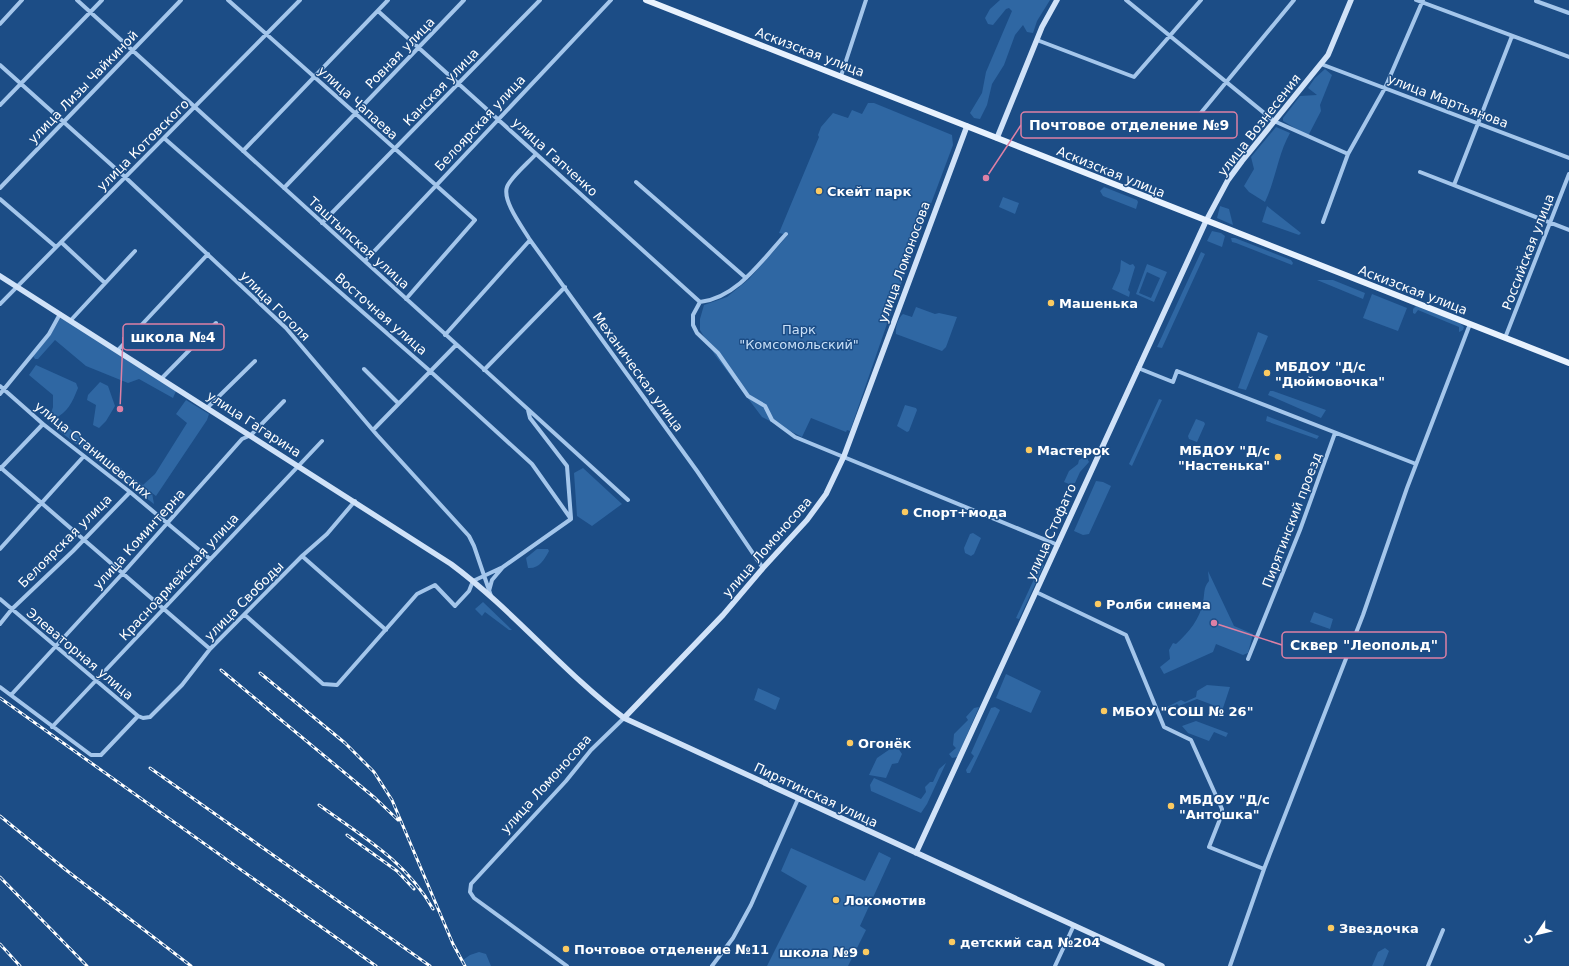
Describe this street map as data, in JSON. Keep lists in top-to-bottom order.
{
  "streets": {
    "main road": ["Аскизская улица"],
    "street": [
      "Ровная улица",
      "улица Лизы Чайкиной",
      "Канская улица",
      "улица Мартьянова",
      "улица Чапаева",
      "Белоярская улица",
      "улица Вознесения",
      "улица Котовского",
      "улица Гапченко",
      "Таштыпская улица",
      "Российская улица",
      "улица Ломоносова",
      "улица Гоголя",
      "Восточная улица",
      "Механическая улица",
      "улица Гагарина",
      "улица Станишевских",
      "Пирятинский проезд",
      "улица Стофато",
      "улица Коминтерна",
      "Красноармейская улица",
      "улица Свободы",
      "Элеваторная улица",
      "Пирятинская улица"
    ]
  },
  "crossings": [
    ["Аскизская улица", "улица Вознесения"],
    ["Аскизская улица", "Российская улица"],
    ["Аскизская улица", "улица Ломоносова"],
    ["Аскизская улица", "улица Стофато"],
    ["Ровная улица", "улица Чапаева"],
    ["Ровная улица", "улица Гапченко"],
    ["Ровная улица", "Таштыпская улица"],
    ["улица Лизы Чайкиной", "Таштыпская улица"],
    ["улица Лизы Чайкиной", "улица Гоголя"],
    ["Канская улица", "улица Чапаева"],
    ["Канская улица", "улица Гапченко"],
    ["Канская улица", "Таштыпская улица"],
    ["улица Мартьянова", "улица Вознесения"],
    ["улица Чапаева", "Белоярская улица"],
    ["улица Чапаева", "улица Котовского"],
    ["улица Чапаева", "Таштыпская улица"],
    ["Белоярская улица", "улица Гапченко"],
    ["Белоярская улица", "Таштыпская улица"],
    ["Белоярская улица", "улица Станишевских"],
    ["Белоярская улица", "Элеваторная улица"],
    ["улица Вознесения", "улица Стофато"],
    ["улица Котовского", "Таштыпская улица"],
    ["улица Котовского", "улица Гоголя"],
    ["улица Котовского", "Восточная улица"],
    ["улица Котовского", "улица Гагарина"],
    ["улица Гапченко", "Механическая улица"],
    ["улица Ломоносова", "Механическая улица"],
    ["улица Ломоносова", "Пирятинская улица"],
    ["улица Гоголя", "улица Гагарина"],
    ["улица Гоголя", "Пирятинская улица"],
    ["улица Гагарина", "улица Коминтерна"],
    ["улица Гагарина", "Красноармейская улица"],
    ["улица Гагарина", "улица Свободы"],
    ["улица Гагарина", "Пирятинская улица"],
    ["улица Станишевских", "улица Коминтерна"],
    ["улица Станишевских", "Красноармейская улица"],
    ["улица Стофато", "Пирятинская улица"],
    ["улица Коминтерна", "Элеваторная улица"],
    ["Красноармейская улица", "Элеваторная улица"],
    ["улица Свободы", "Элеваторная улица"]
  ],
  "parks": ["Парк \"Комсомольский\""],
  "places": [
    "Почтовое отделение №9",
    "Скейт парк",
    "Машенька",
    "МБДОУ \"Д/с \"Дюймовочка\"",
    "школа №4",
    "Мастерок",
    "МБДОУ \"Д/с \"Настенька\"",
    "Спорт+мода",
    "Ролби синема",
    "Сквер \"Леопольд\"",
    "МБОУ \"СОШ № 26\"",
    "Огонёк",
    "МБДОУ \"Д/с \"Антошка\"",
    "Локомотив",
    "Звездочка",
    "детский сад №204",
    "Почтовое отделение №11",
    "школа №9"
  ],
  "north": "bottom left"
}
